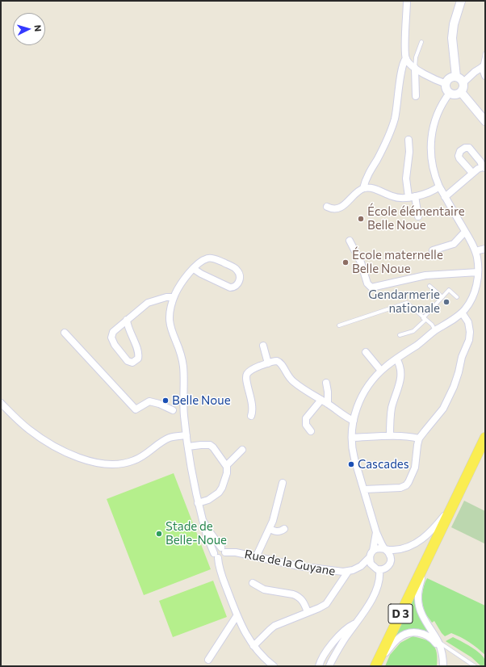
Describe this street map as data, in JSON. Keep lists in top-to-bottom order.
{
  "streets": {
    "main road": ["D 3"],
    "street": ["Rue de la Guyane"]
  },
  "places": [
    "École élémentaire Belle Noue",
    "École maternelle Belle Noue",
    "Gendarmerie nationale",
    "Belle Noue",
    "Cascades",
    "Stade de Belle-Noue"
  ],
  "north": "right"
}
